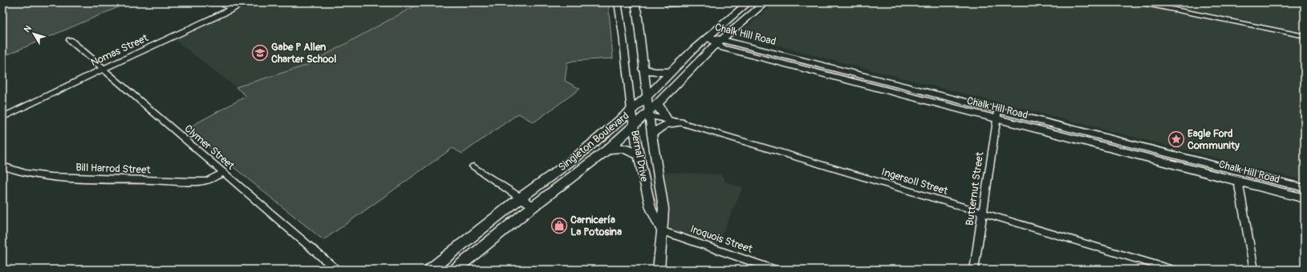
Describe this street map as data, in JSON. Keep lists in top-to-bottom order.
{
  "streets": {
    "main road": ["Singleton Boulevard"],
    "street": [
      "Chalk Hill Road",
      "Nomas Street",
      "Clymer Street",
      "Bernal Drive",
      "Bill Harrod Street",
      "Ingersoll Street",
      "Butternut Street",
      "Iroquois Street"
    ]
  },
  "crossings": [
    ["Chalk Hill Road", "Singleton Boulevard"],
    ["Chalk Hill Road", "Butternut Street"],
    ["Nomas Street", "Clymer Street"],
    ["Singleton Boulevard", "Bernal Drive"],
    ["Singleton Boulevard", "Ingersoll Street"],
    ["Clymer Street", "Bill Harrod Street"],
    ["Bernal Drive", "Ingersoll Street"],
    ["Bernal Drive", "Iroquois Street"],
    ["Ingersoll Street", "Butternut Street"]
  ],
  "places": {
    "school or university": ["Gabe P Allen Charter School"],
    "place": ["Eagle Ford Community"],
    "shop": ["Carnicería La Potosina"]
  },
  "north": "top left"
}
